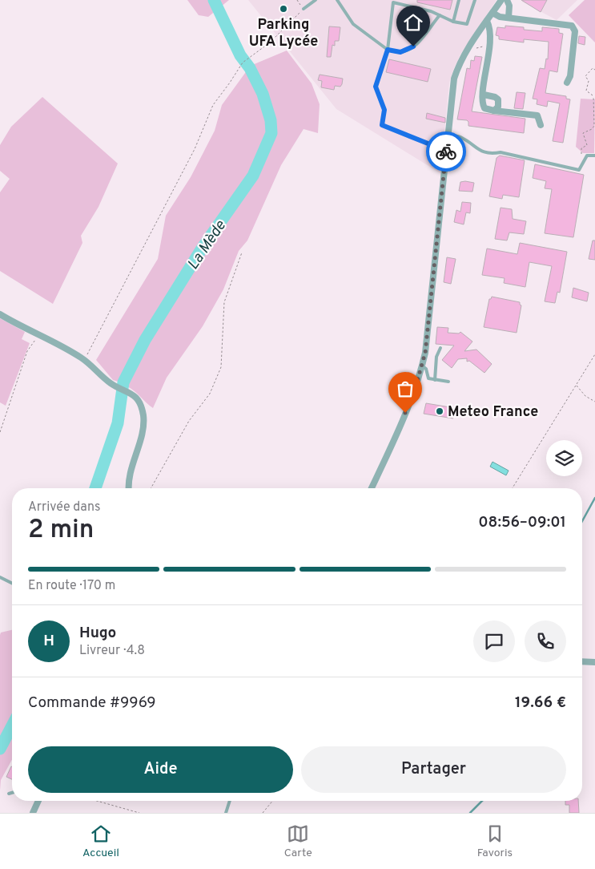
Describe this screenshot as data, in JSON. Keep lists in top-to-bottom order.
{
  "water": ["La Mède"],
  "places": ["Parking UFA Lycée", "Meteo France"],
  "page": {
    "heading": ["2 min", "Arrivée dans", "08:56–09:01"],
    "panel": [
      "Hugo",
      "Livreur · 4.8",
      "Commande #9969",
      "19.66 €"
    ],
    "bar": "En route · 170 m",
    "round": "H",
    "buttons": ["Aide", "Partager"],
    "tabs": ["Accueil", "Carte", "Favoris"]
  }
}
